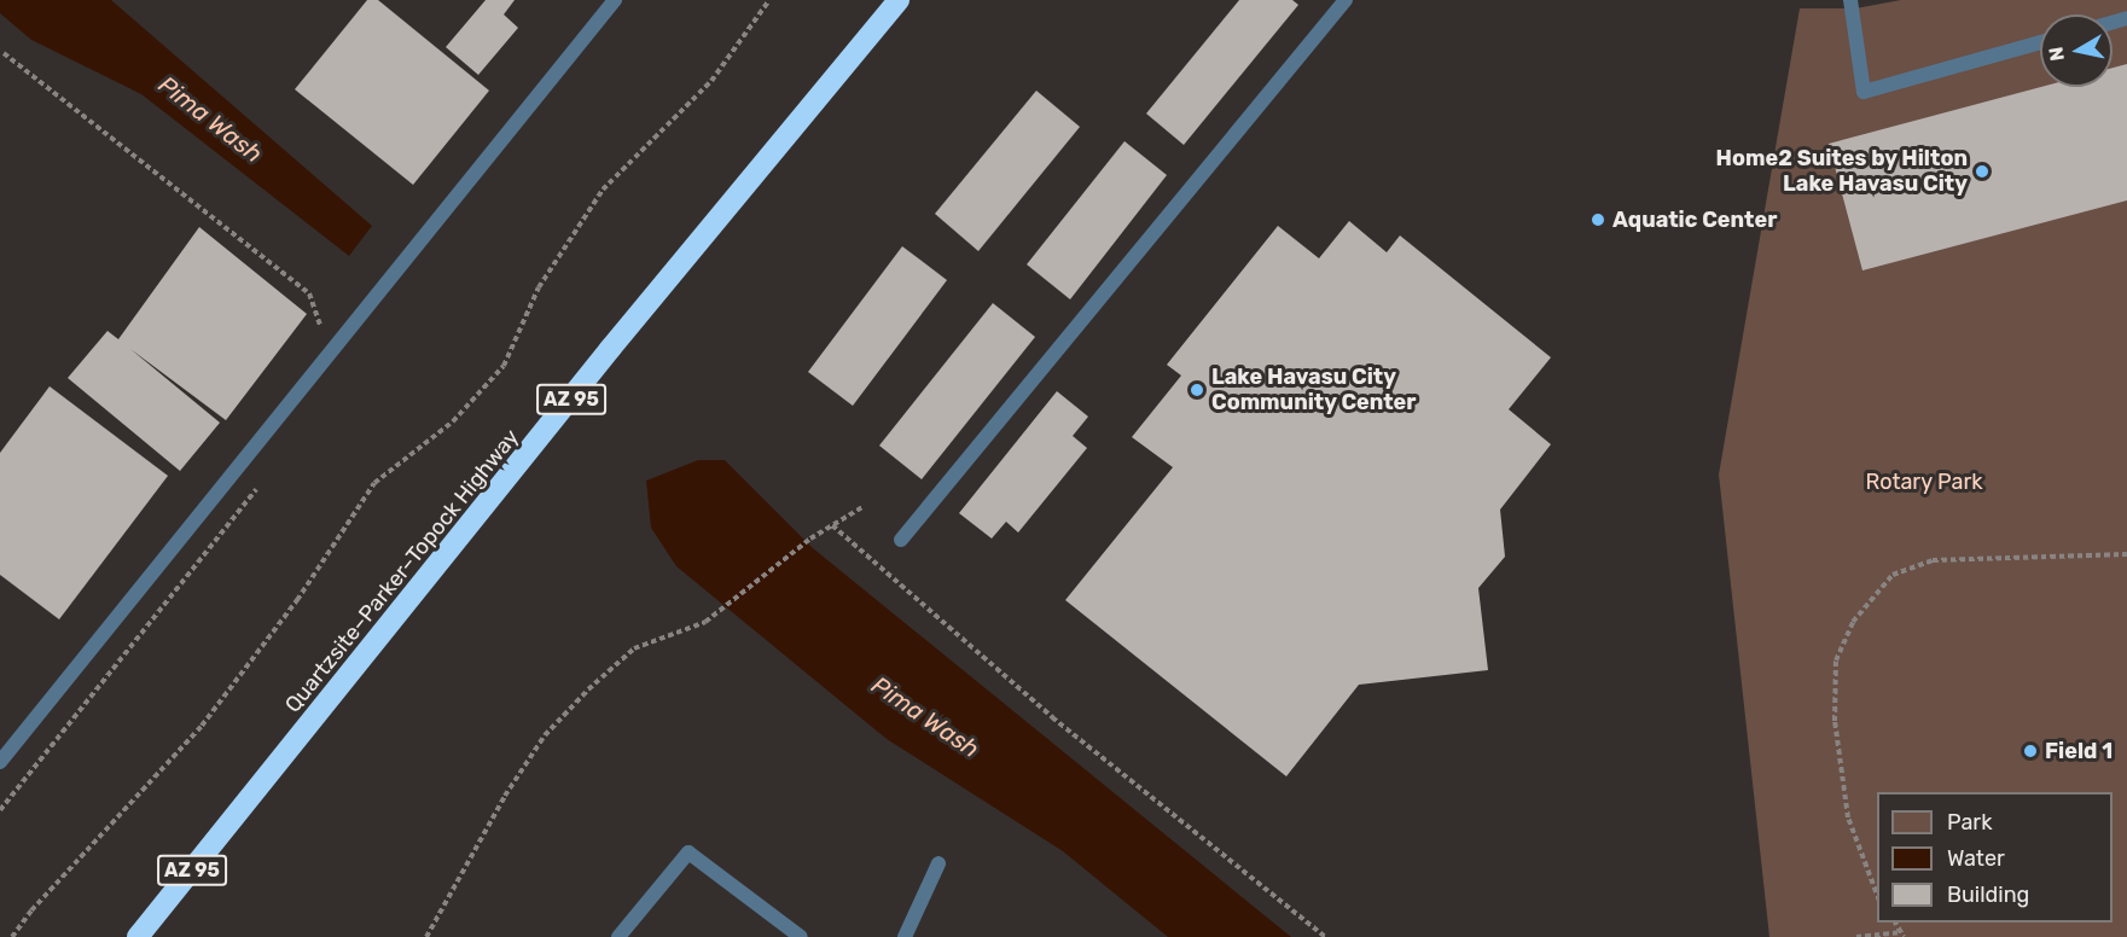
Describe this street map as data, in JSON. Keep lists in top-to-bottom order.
{
  "streets": {
    "highway": ["AZ 95", "Quartzsite–Parker–Topock Highway"]
  },
  "water": ["Pima Wash"],
  "parks": ["Rotary Park"],
  "places": [
    "Home2 Suites by Hilton Lake Havasu City",
    "Aquatic Center",
    "Lake Havasu City Community Center",
    "Field 1"
  ],
  "legend": ["Park", "Water", "Building"],
  "north": "left"
}
